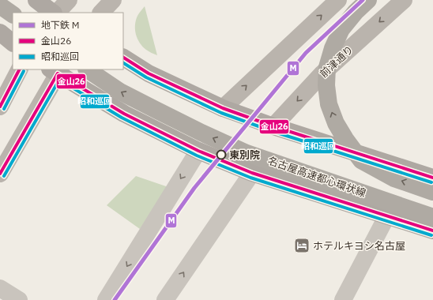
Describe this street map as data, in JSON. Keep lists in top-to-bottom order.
{
  "streets": {
    "highway": ["名古屋高速都心環状線"],
    "street": ["前津通り"]
  },
  "one_way": ["名古屋高速都心環状線"],
  "places": {
    "other": ["東別院"],
    "hotel": ["ホテルキヨシ名古屋"]
  },
  "lines": ["metro line M", "transit line 金山26", "transit line 昭和巡回"],
  "legend": ["地下鉄 M", "金山26", "昭和巡回"]
}
